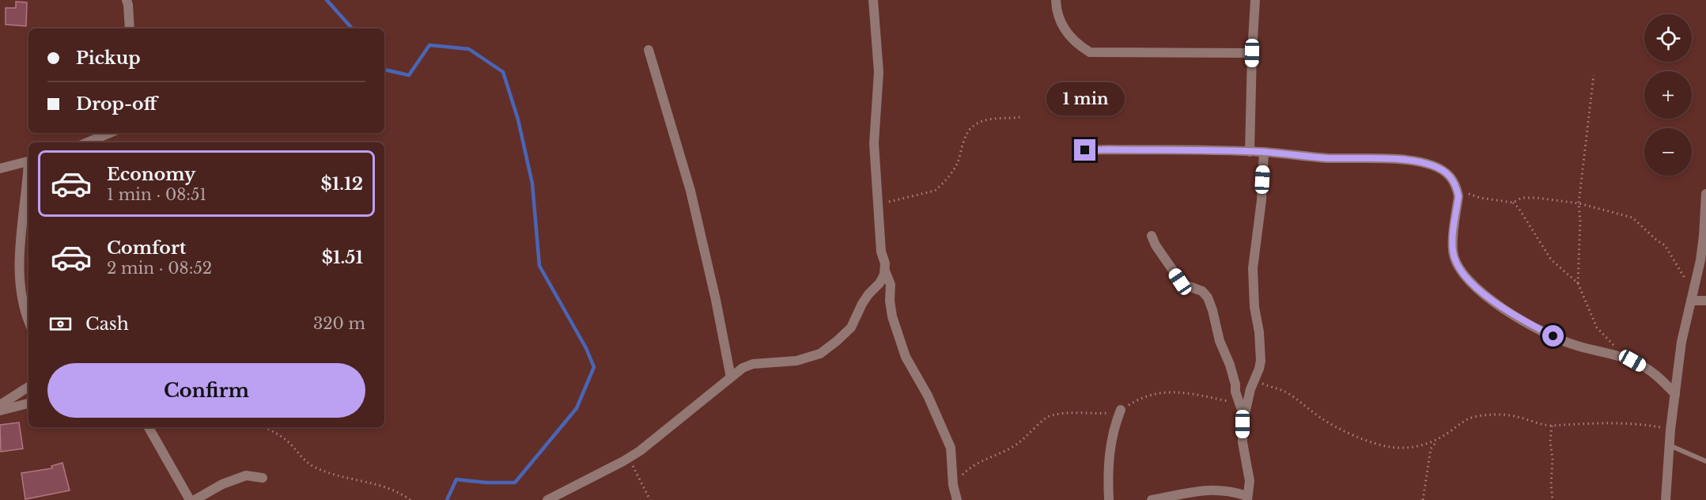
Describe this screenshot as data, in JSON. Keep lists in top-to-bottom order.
{
  "page": {
    "map_buttons": ["+", "−"],
    "banner": ["Pickup", "Drop-off"],
    "bubble": "1 min",
    "list": [
      {
        "name": "Economy",
        "note": "1 min · 08:51",
        "value": "$1.12"
      },
      {
        "name": "Comfort",
        "note": "2 min · 08:52",
        "value": "$1.51"
      }
    ],
    "pay": ["Cash", "320 m"],
    "buttons": "Confirm"
  }
}
